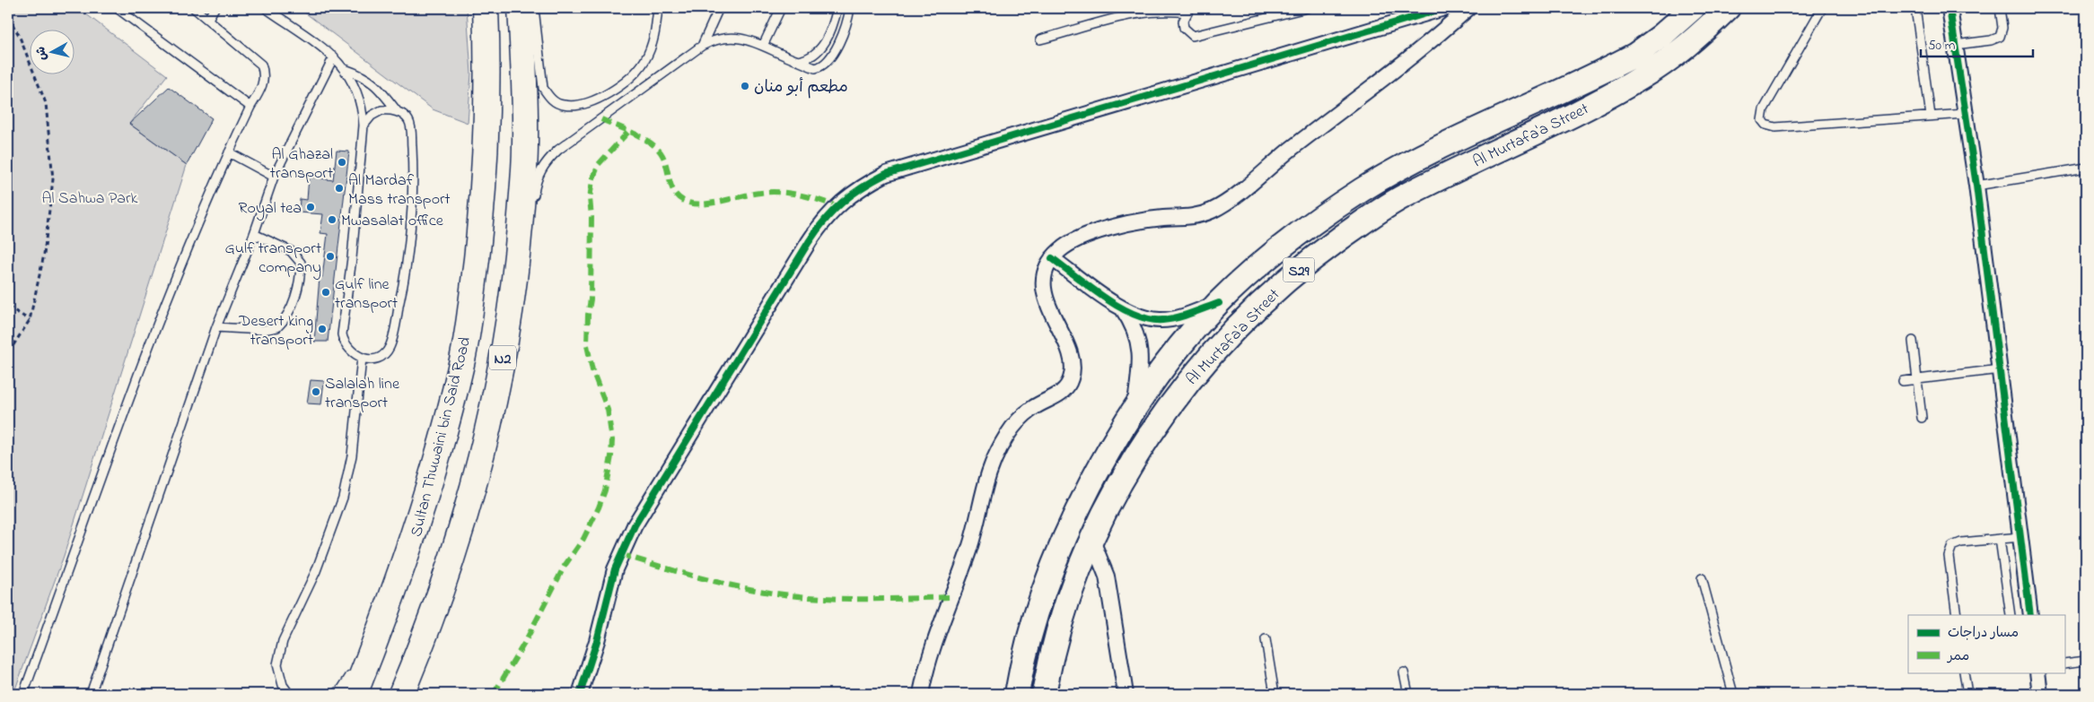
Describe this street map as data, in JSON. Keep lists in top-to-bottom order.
{
  "streets": {
    "highway": ["N2", "Sultan Thuwaini bin Said Road"],
    "main road": ["Al Murtafa'a Street", "S29"]
  },
  "parks": ["Al Sahwa Park"],
  "places": [
    "مطعم أبو منان",
    "Al Ghazal transport",
    "Al Mardaf Mass transport",
    "Royal tea",
    "Mwasalat office",
    "Gulf transport company",
    "Gulf line transport",
    "Desert king transport",
    "Salalah line transport"
  ],
  "legend": ["مسار دراجات", "ممر"],
  "scale_bar": "50 m",
  "north": "left"
}
